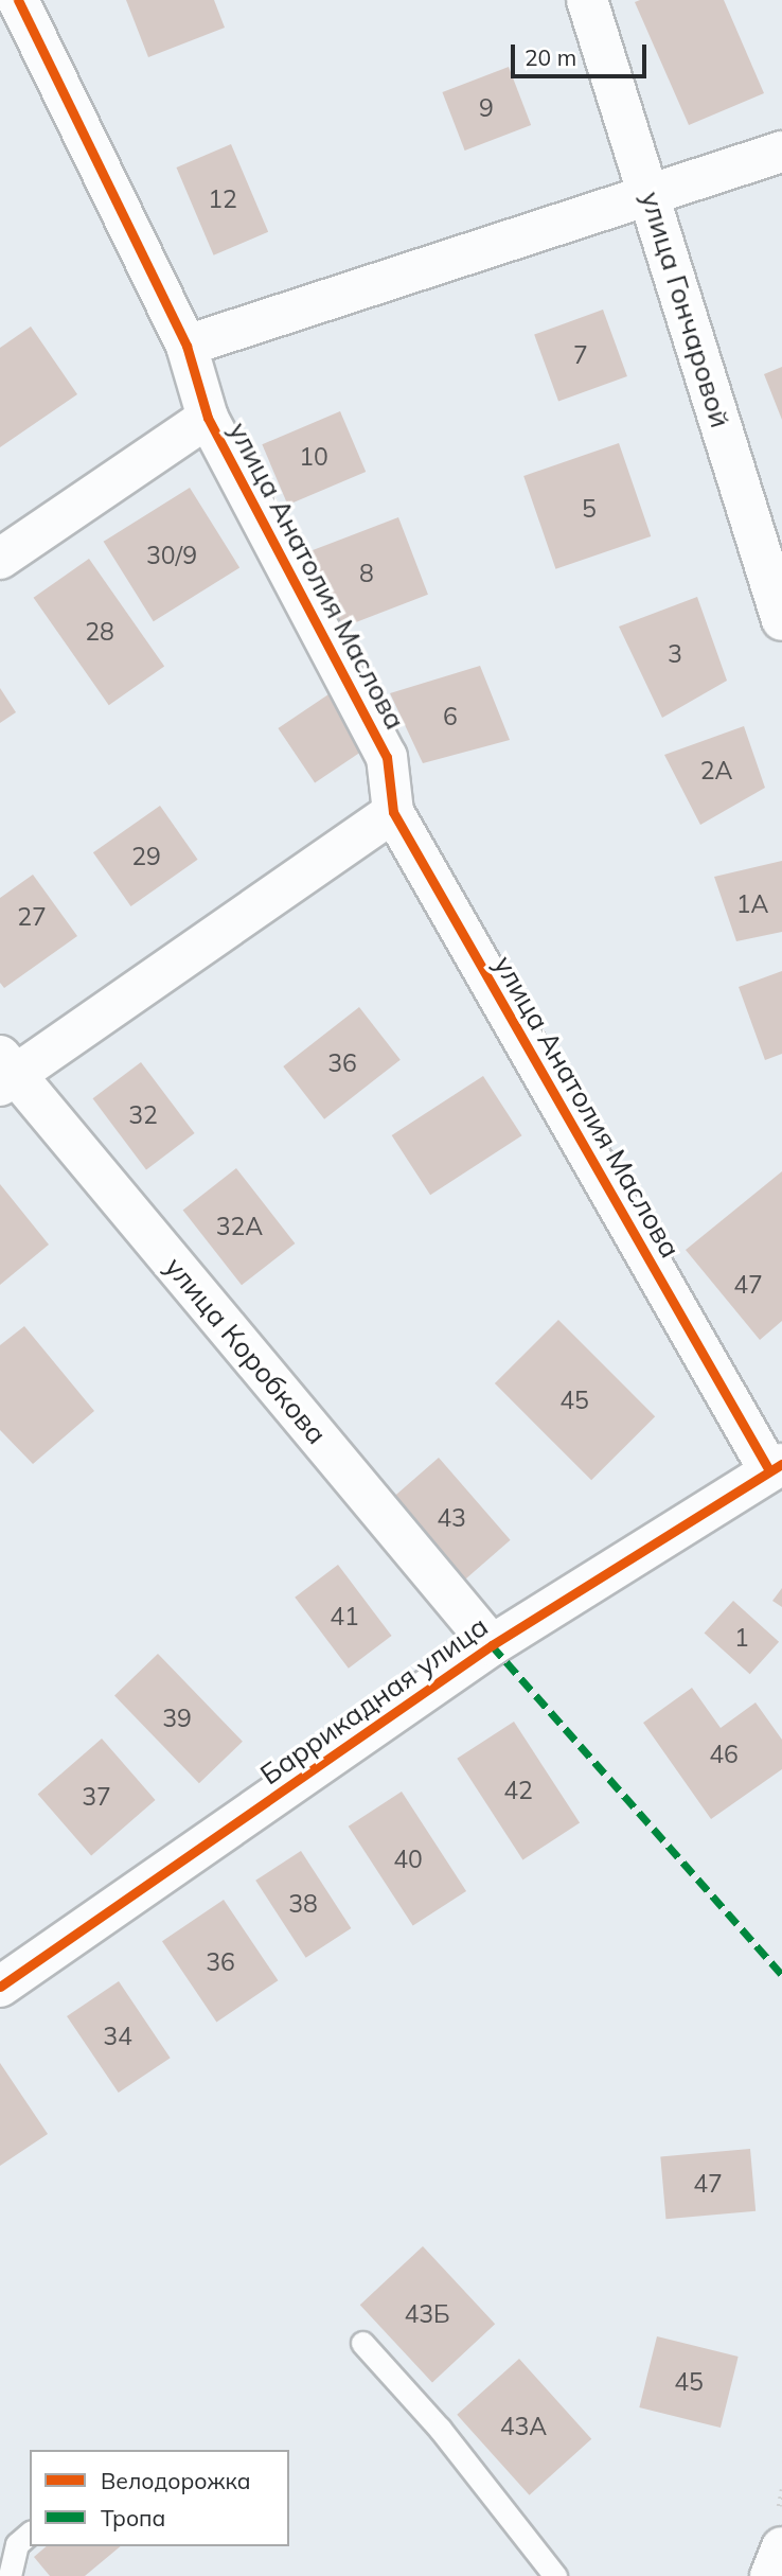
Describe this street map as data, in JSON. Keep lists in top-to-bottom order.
{
  "streets": {
    "street": [
      "улица Гончаровой",
      "улица Анатолия Маслова",
      "улица Коробкова",
      "Баррикадная улица"
    ]
  },
  "crossings": [
    ["улица Анатолия Маслова", "Баррикадная улица"],
    ["улица Коробкова", "Баррикадная улица"]
  ],
  "house_numbers": [
    "9",
    "12",
    "7",
    "10",
    "5",
    "30/9",
    "8",
    "28",
    "3",
    "6",
    "2А",
    "29",
    "1А",
    "27",
    "36",
    "32",
    "32А",
    "47",
    "45",
    "43",
    "41",
    "1",
    "39",
    "46",
    "42",
    "37",
    "40",
    "38",
    "36",
    "34",
    "47",
    "43Б",
    "45",
    "43А"
  ],
  "legend": ["Велодорожка", "Тропа"],
  "scale_bar": "20 m"
}
